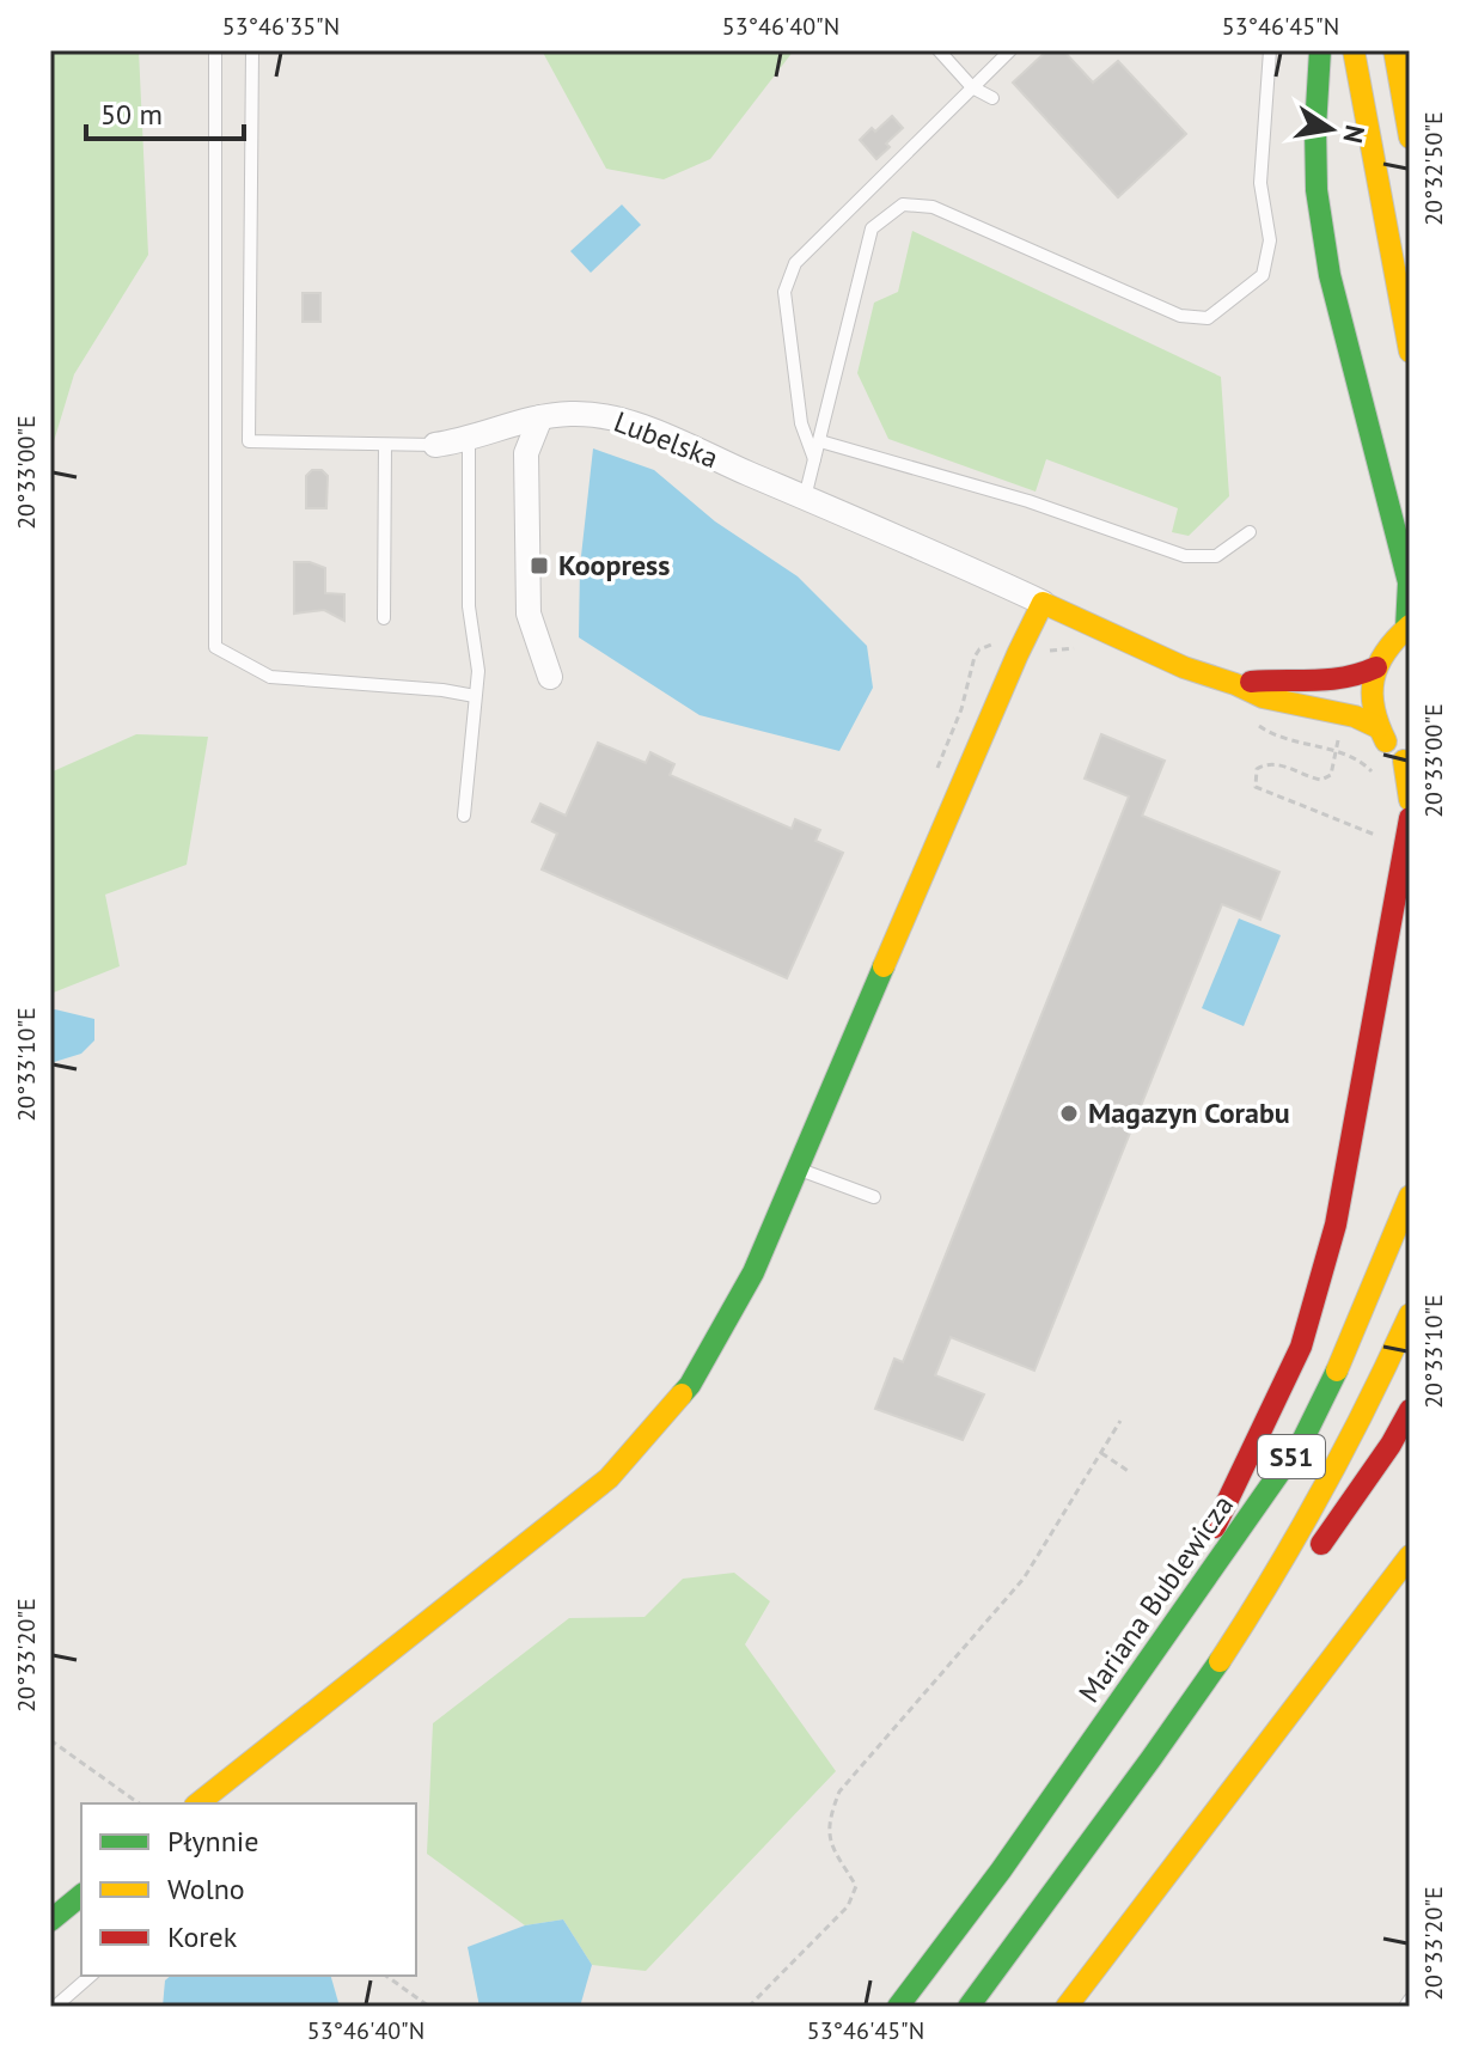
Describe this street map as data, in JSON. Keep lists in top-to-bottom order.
{
  "streets": {
    "main road": ["S51", "Mariana Bublewicza"],
    "street": ["Lubelska"]
  },
  "places": {
    "transit": ["Koopress"],
    "other": ["Magazyn Corabu"]
  },
  "legend": ["Płynnie", "Wolno", "Korek"],
  "scale_bar": "50 m",
  "north": "right",
  "coordinates": [
    "53°46'35\"N",
    "53°46'40\"N",
    "53°46'45\"N",
    "20°32'50\"E",
    "20°33'00\"E",
    "20°33'10\"E",
    "20°33'20\"E"
  ]
}
